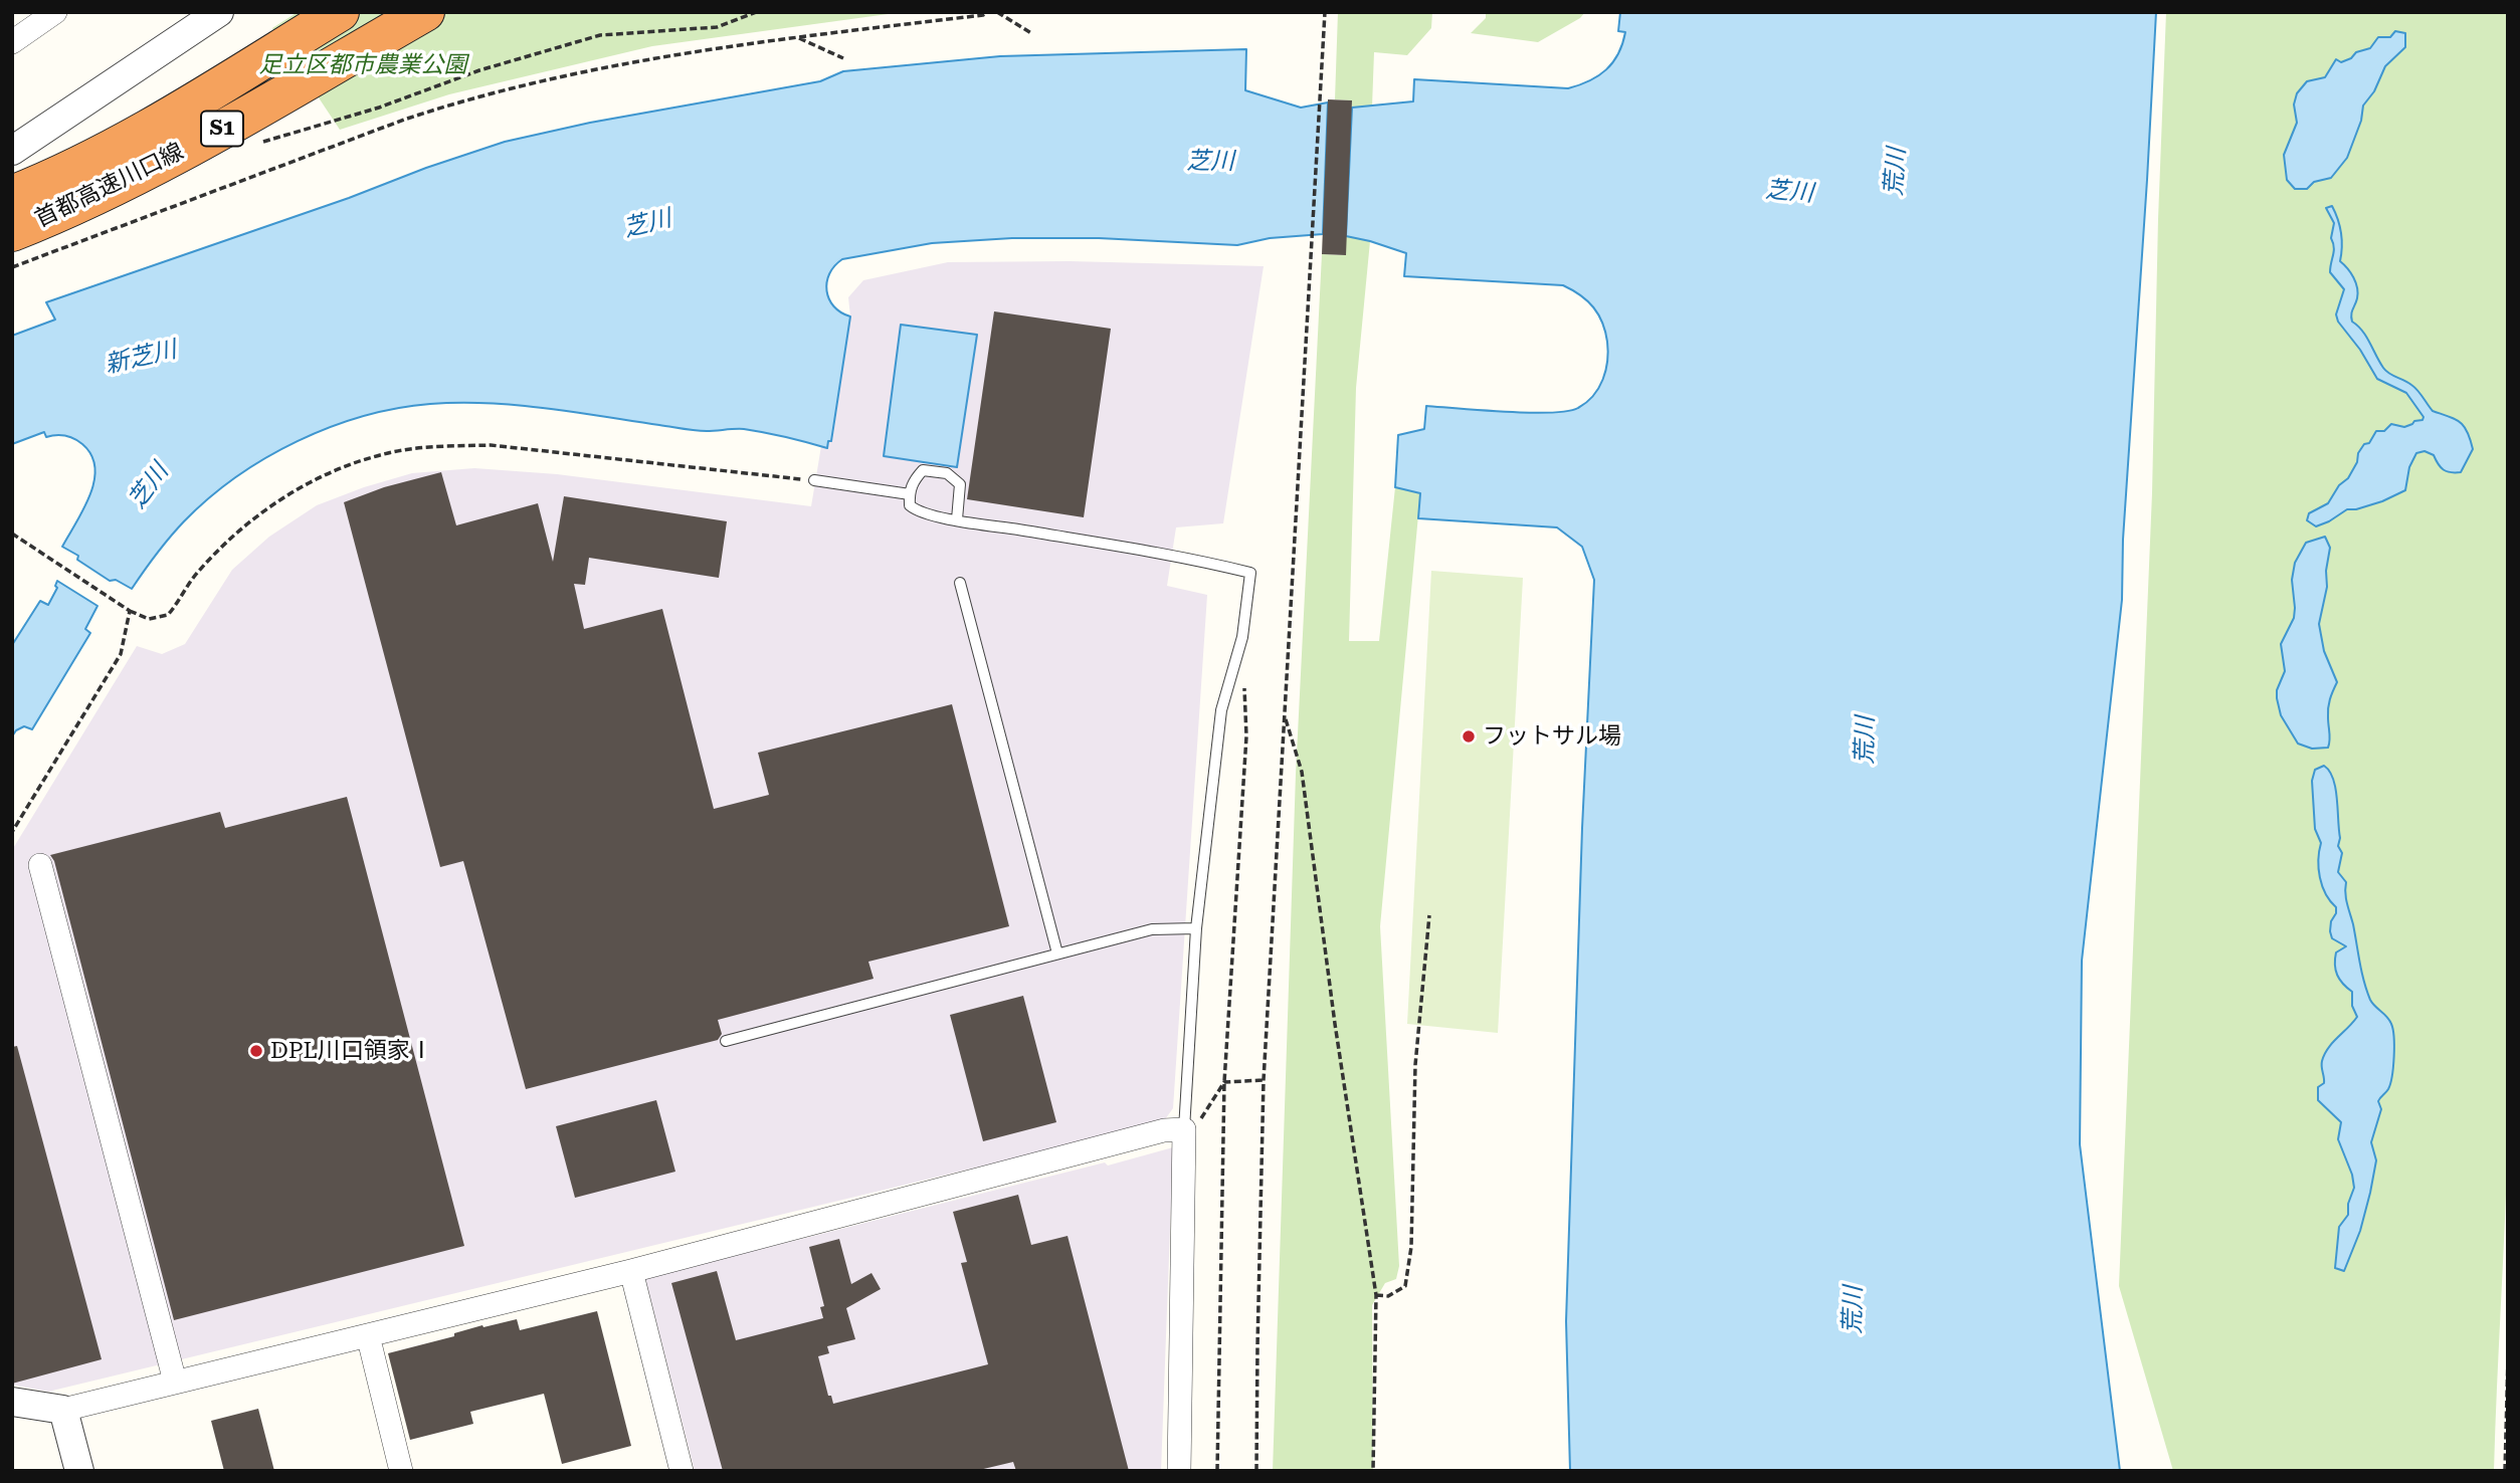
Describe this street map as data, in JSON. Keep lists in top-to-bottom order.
{
  "streets": {
    "highway": ["S1", "首都高速川口線"]
  },
  "water": ["芝川", "荒川", "新芝川"],
  "parks": ["足立区都市農業公園"],
  "places": ["フットサル場", "DPL川口領家Ⅰ"]
}
